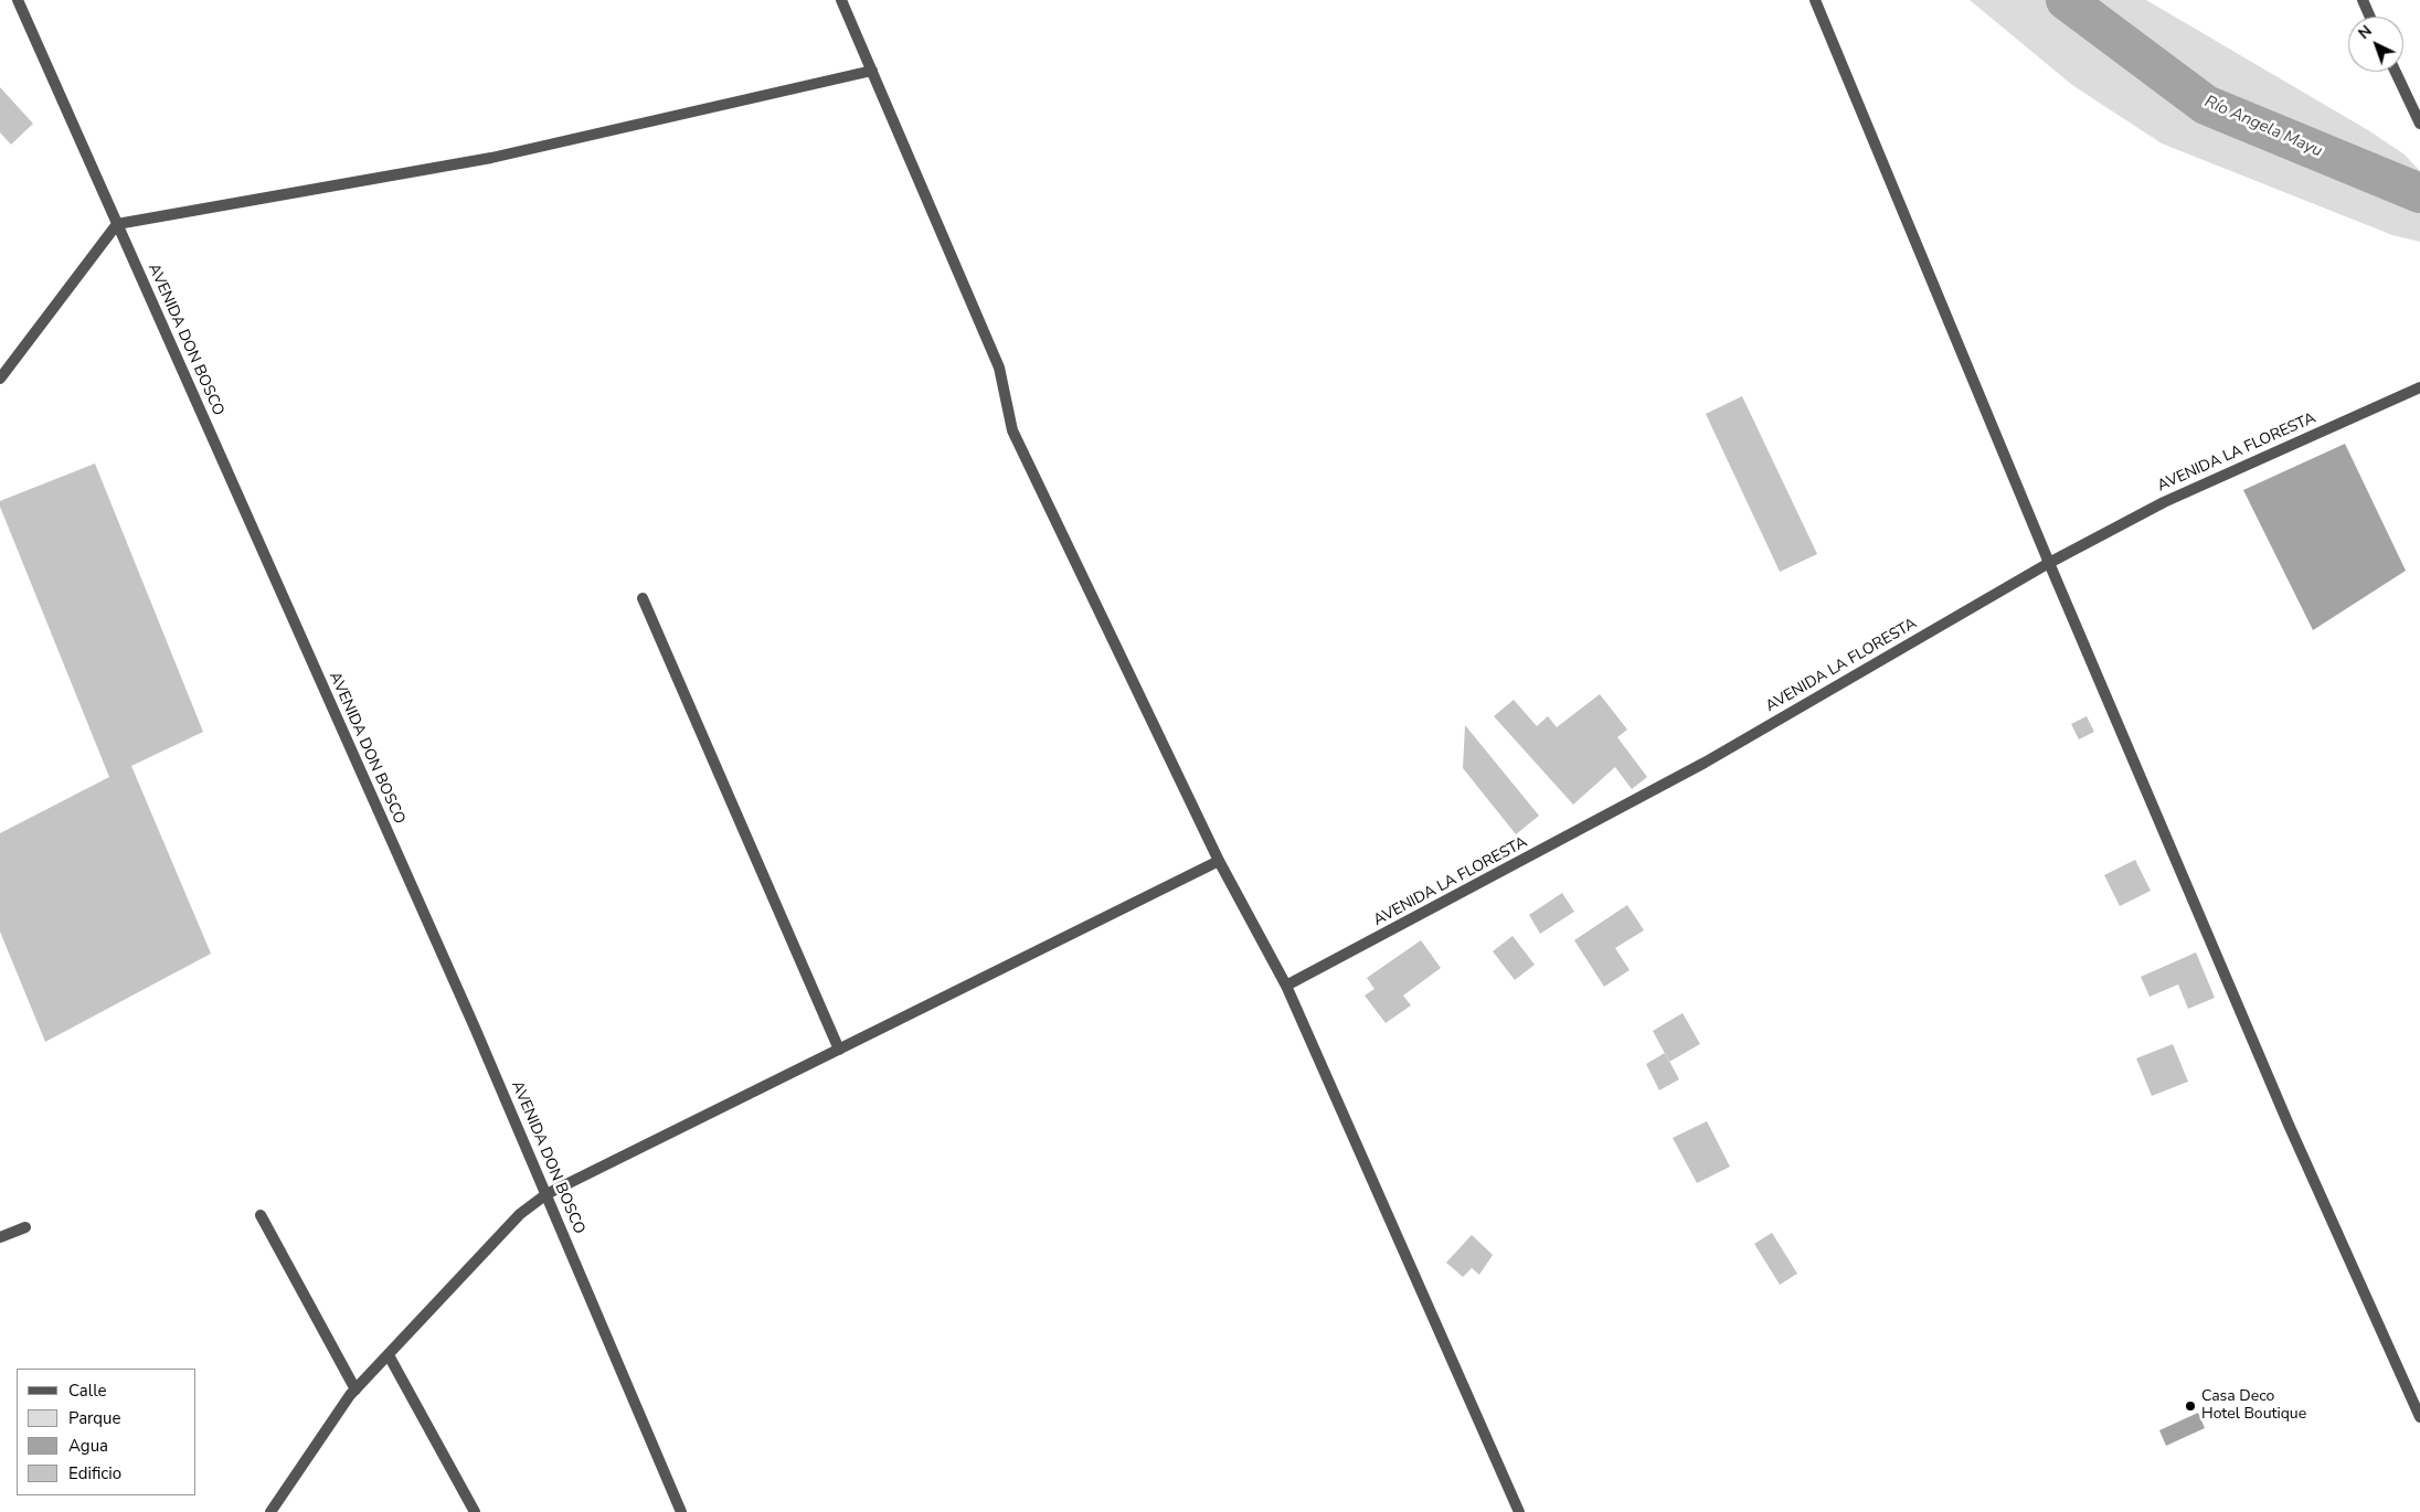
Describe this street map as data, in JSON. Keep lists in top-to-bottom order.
{
  "streets": {
    "street": ["AVENIDA DON BOSCO", "AVENIDA LA FLORESTA"]
  },
  "water": ["Río Angela Mayu"],
  "places": ["Casa Deco Hotel Boutique"],
  "legend": [
    "Calle",
    "Parque",
    "Agua",
    "Edificio"
  ],
  "north": "top left"
}
